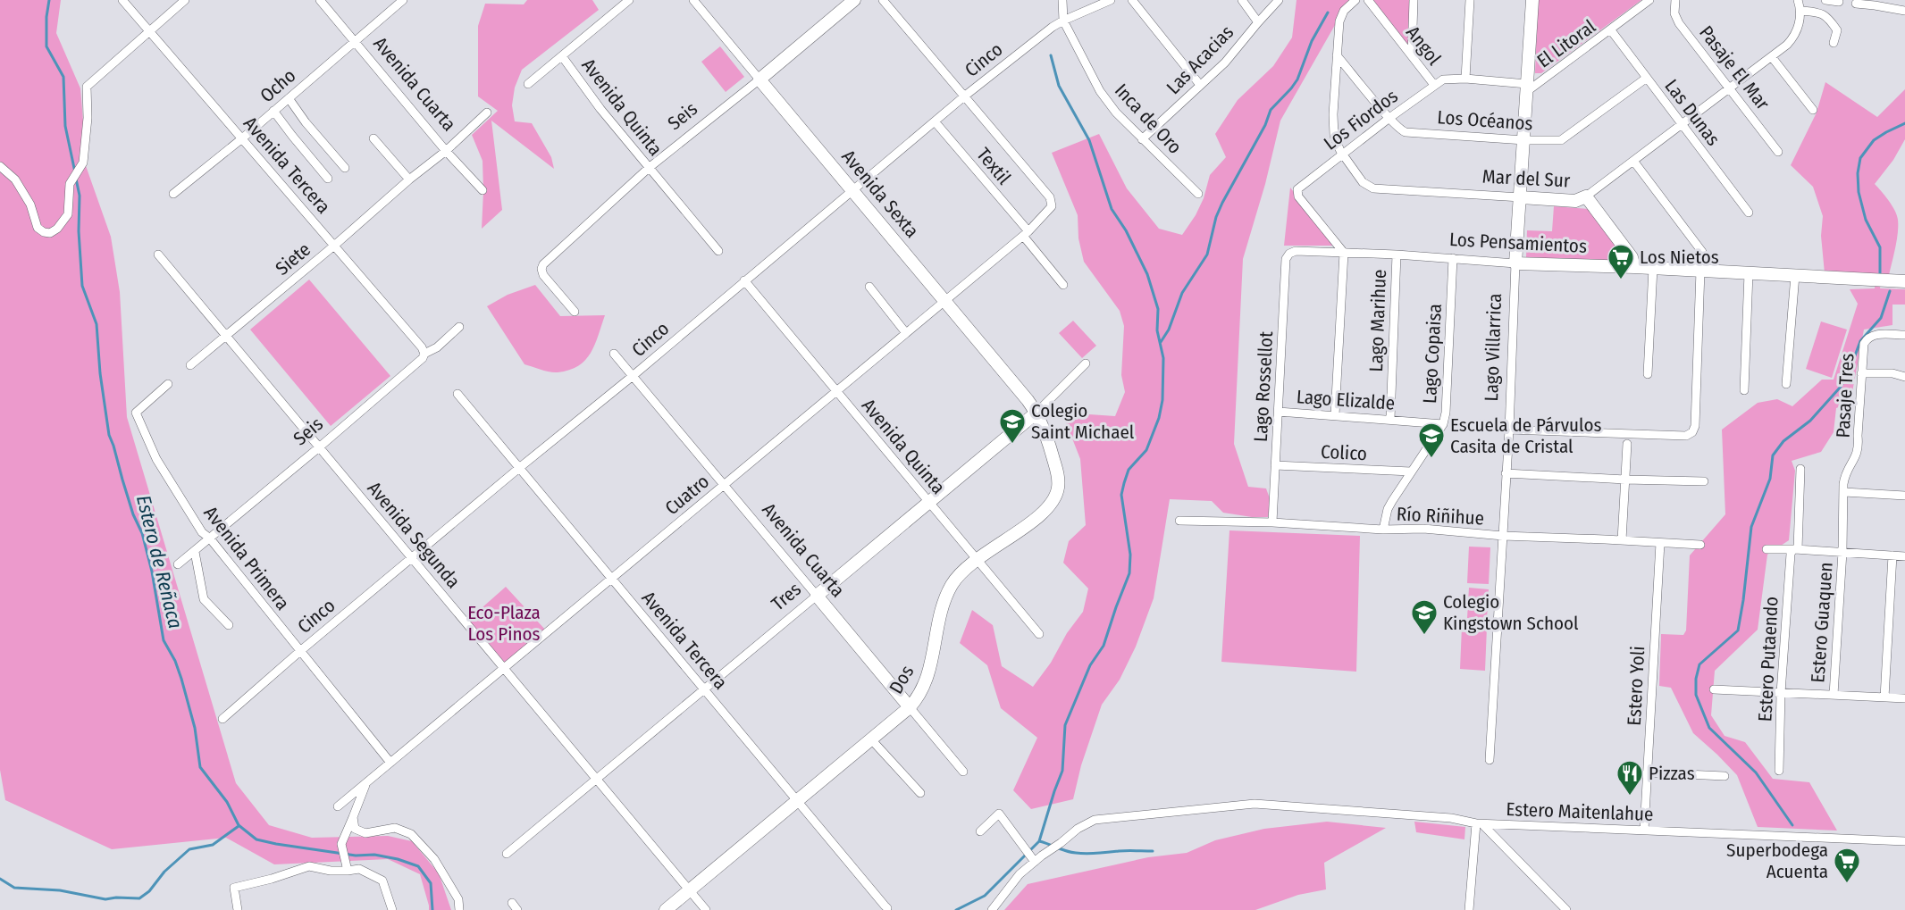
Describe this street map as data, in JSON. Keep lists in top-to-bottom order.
{
  "streets": {
    "street": [
      "El Litoral",
      "Angol",
      "Cinco",
      "Las Acacias",
      "Pasaje El Mar",
      "Avenida Cuarta",
      "Ocho",
      "Avenida Quinta",
      "Las Dunas",
      "Seis",
      "Inca de Oro",
      "Los Fiordos",
      "Los Océanos",
      "Avenida Tercera",
      "Textil",
      "Mar del Sur",
      "Avenida Sexta",
      "Los Pensamientos",
      "Siete",
      "Lago Marihue",
      "Lago Villarrica",
      "Lago Copaisa",
      "Lago Rossellot",
      "Pasaje Tres",
      "Lago Elizalde",
      "Colico",
      "Cuatro",
      "Río Riñihue",
      "Avenida Segunda",
      "Avenida Primera",
      "Tres",
      "Estero Guaquen",
      "Estero Putaendo",
      "Dos",
      "Estero Yoli",
      "Estero Maitenlahue"
    ]
  },
  "crossings": [
    ["El Litoral", "Las Dunas"],
    ["El Litoral", "Los Fiordos"],
    ["El Litoral", "Lago Villarrica"],
    ["Angol", "Los Fiordos"],
    ["Cinco", "Avenida Cuarta"],
    ["Cinco", "Avenida Quinta"],
    ["Cinco", "Inca de Oro"],
    ["Cinco", "Avenida Tercera"],
    ["Cinco", "Textil"],
    ["Cinco", "Avenida Sexta"],
    ["Cinco", "Cuatro"],
    ["Cinco", "Avenida Segunda"],
    ["Cinco", "Avenida Primera"],
    ["Las Acacias", "Inca de Oro"],
    ["Pasaje El Mar", "Mar del Sur"],
    ["Avenida Cuarta", "Ocho"],
    ["Avenida Cuarta", "Siete"],
    ["Avenida Cuarta", "Cuatro"],
    ["Avenida Cuarta", "Tres"],
    ["Avenida Cuarta", "Dos"],
    ["Ocho", "Avenida Tercera"],
    ["Avenida Quinta", "Seis"],
    ["Avenida Quinta", "Cuatro"],
    ["Avenida Quinta", "Tres"],
    ["Avenida Quinta", "Dos"],
    ["Las Dunas", "Los Océanos"],
    ["Las Dunas", "Mar del Sur"],
    ["Seis", "Avenida Tercera"],
    ["Seis", "Avenida Sexta"],
    ["Seis", "Avenida Segunda"],
    ["Seis", "Avenida Primera"],
    ["Los Fiordos", "Los Océanos"],
    ["Los Fiordos", "Mar del Sur"],
    ["Los Fiordos", "Los Pensamientos"],
    ["Los Fiordos", "Lago Villarrica"],
    ["Los Océanos", "Mar del Sur"],
    ["Los Océanos", "Lago Villarrica"],
    ["Avenida Tercera", "Siete"],
    ["Avenida Tercera", "Cuatro"],
    ["Avenida Tercera", "Tres"],
    ["Avenida Tercera", "Dos"],
    ["Textil", "Cuatro"],
    ["Mar del Sur", "Lago Villarrica"],
    ["Avenida Sexta", "Cuatro"],
    ["Avenida Sexta", "Tres"],
    ["Avenida Sexta", "Dos"],
    ["Los Pensamientos", "Lago Marihue"],
    ["Los Pensamientos", "Lago Villarrica"],
    ["Los Pensamientos", "Lago Copaisa"],
    ["Los Pensamientos", "Lago Rossellot"],
    ["Siete", "Avenida Segunda"],
    ["Lago Marihue", "Lago Elizalde"],
    ["Lago Villarrica", "Río Riñihue"],
    ["Lago Copaisa", "Lago Elizalde"],
    ["Lago Copaisa", "Colico"],
    ["Lago Copaisa", "Río Riñihue"],
    ["Lago Rossellot", "Lago Elizalde"],
    ["Lago Rossellot", "Colico"],
    ["Lago Rossellot", "Río Riñihue"],
    ["Pasaje Tres", "Estero Guaquen"],
    ["Cuatro", "Avenida Segunda"],
    ["Cuatro", "Avenida Primera"],
    ["Río Riñihue", "Estero Yoli"],
    ["Avenida Segunda", "Tres"],
    ["Avenida Segunda", "Dos"],
    ["Tres", "Dos"],
    ["Estero Yoli", "Estero Maitenlahue"]
  ],
  "water": ["Estero de Reñaca"],
  "parks": ["Eco-Plaza Los Pinos"],
  "places": {
    "supermarket": ["Los Nietos", "Superbodega Acuenta"],
    "school or university": ["Colegio Saint Michael", "Escuela de Párvulos Casita de Cristal", "Colegio Kingstown School"],
    "restaurant": ["Pizzas"]
  }
}
